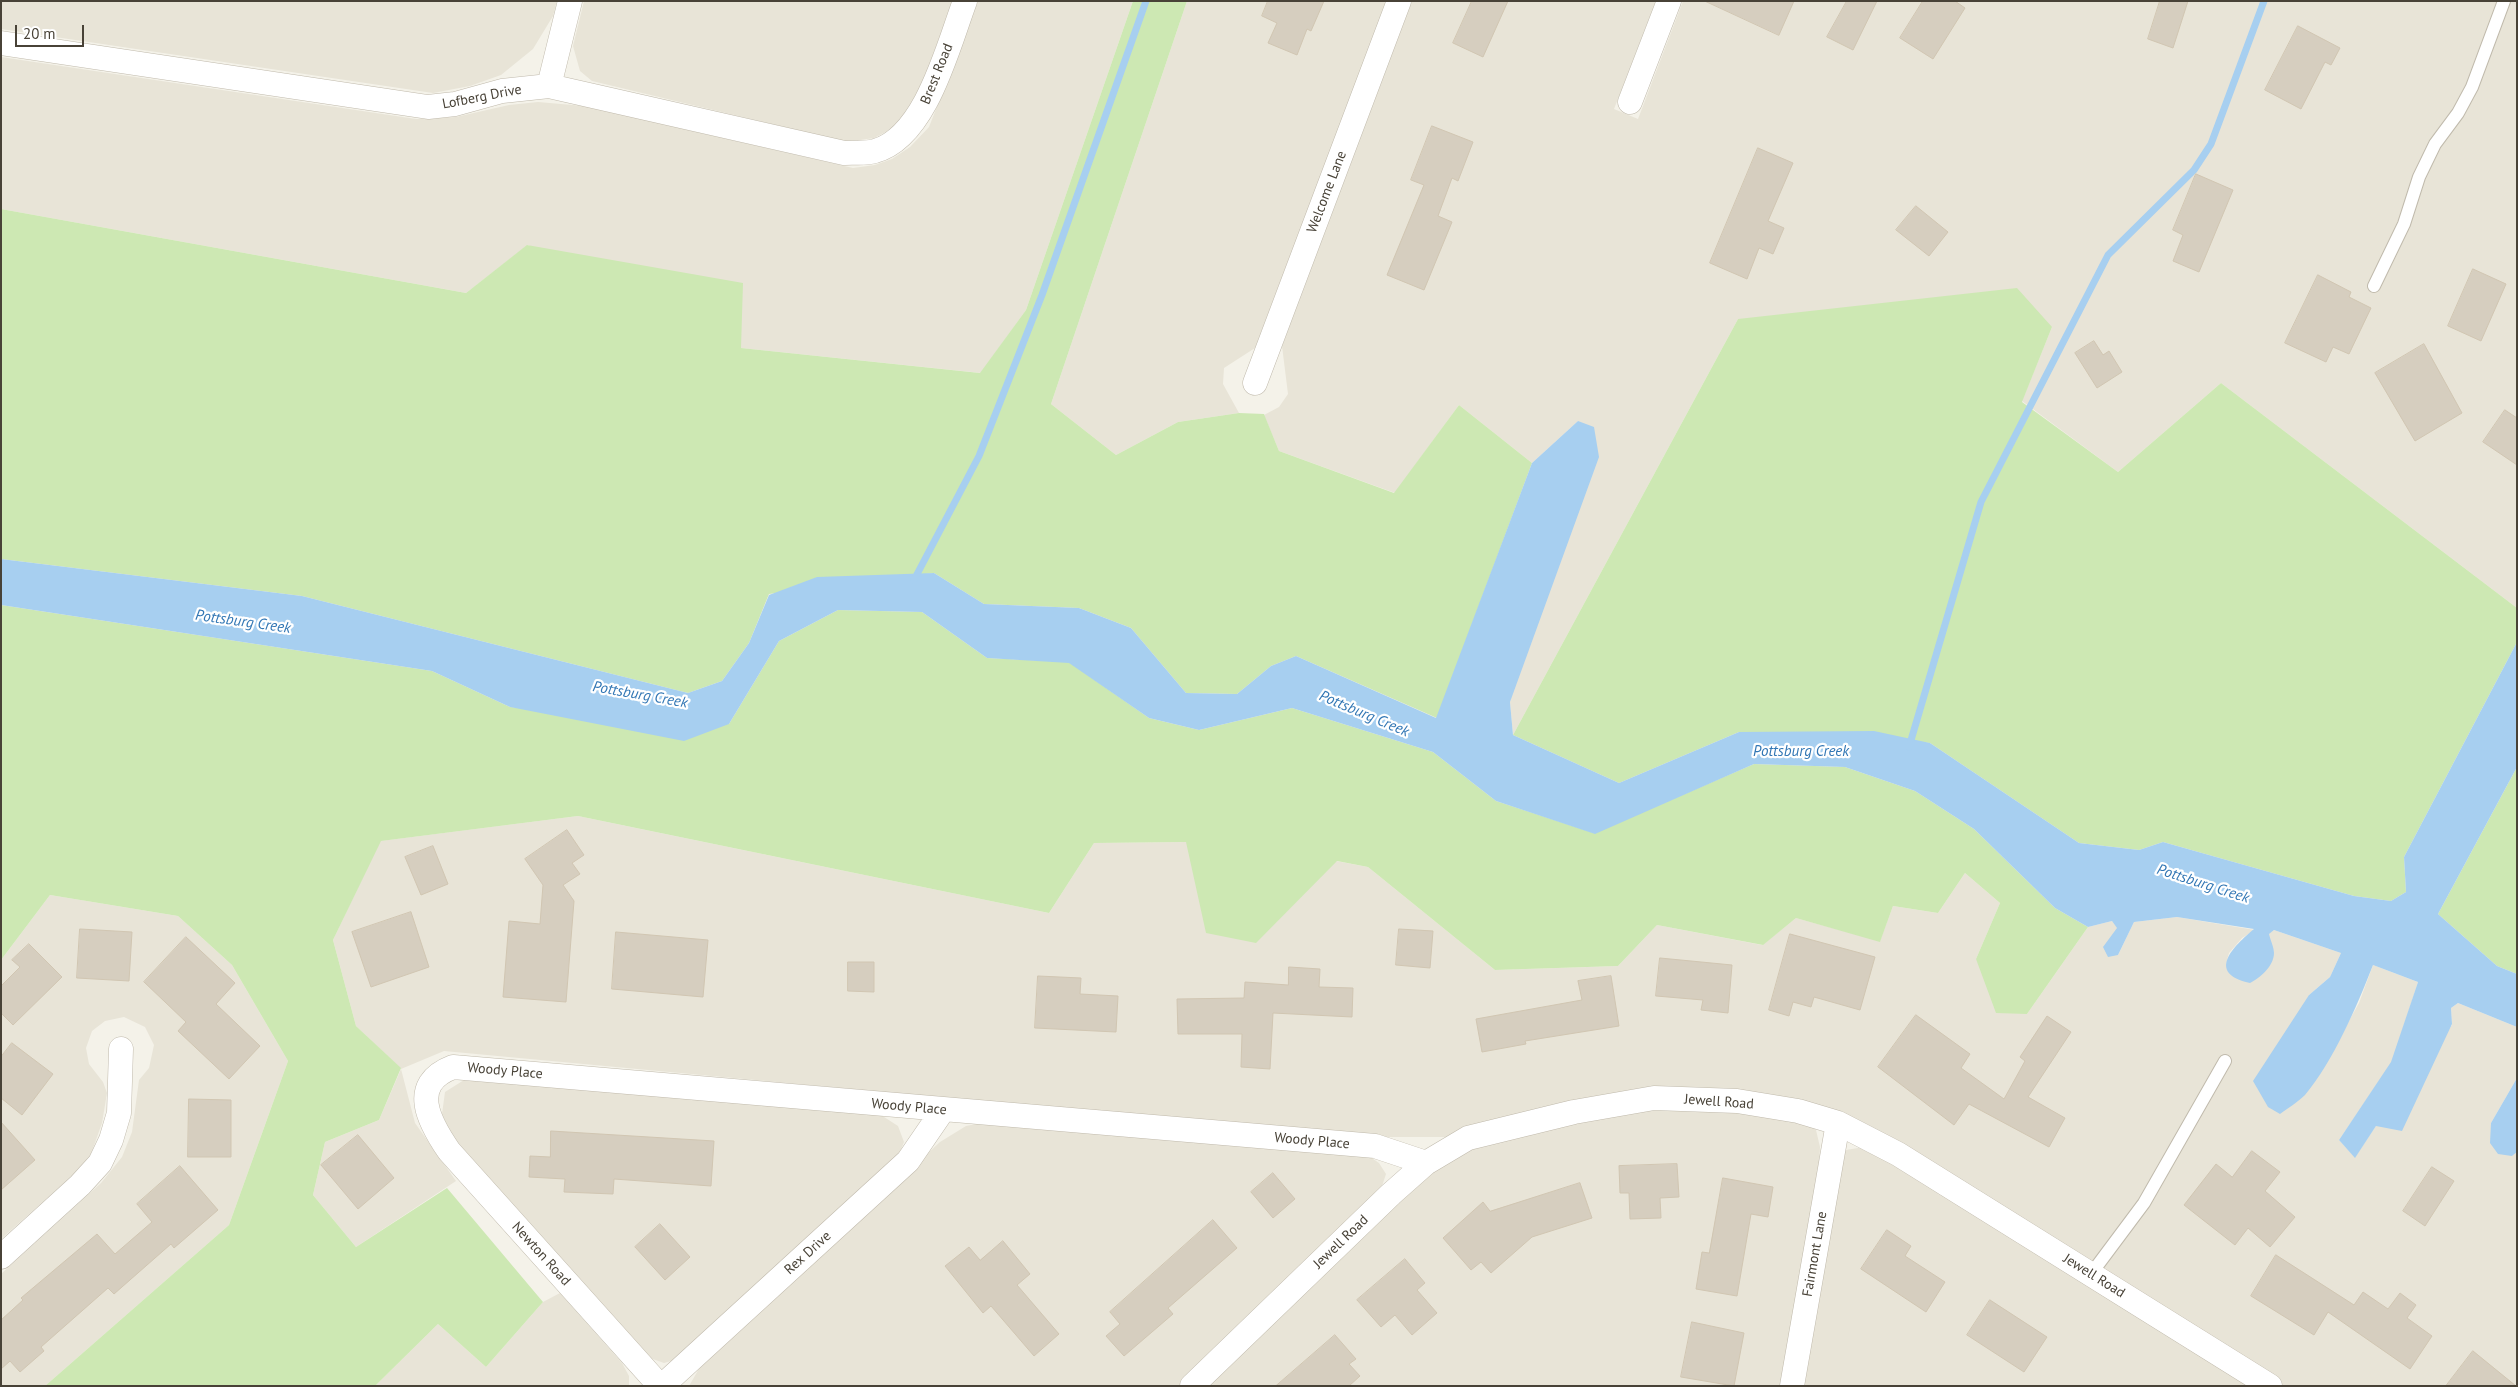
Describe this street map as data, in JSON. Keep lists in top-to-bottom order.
{
  "streets": {
    "street": [
      "Brest Road",
      "Lofberg Drive",
      "Welcome Lane",
      "Woody Place",
      "Jewell Road",
      "Rex Drive",
      "Newton Road",
      "Fairmont Lane"
    ]
  },
  "crossings": [
    ["Brest Road", "Lofberg Drive"],
    ["Woody Place", "Jewell Road"],
    ["Woody Place", "Rex Drive"],
    ["Woody Place", "Newton Road"],
    ["Jewell Road", "Fairmont Lane"],
    ["Rex Drive", "Newton Road"]
  ],
  "water": ["Pottsburg Creek"],
  "scale_bar": "20 m"
}
